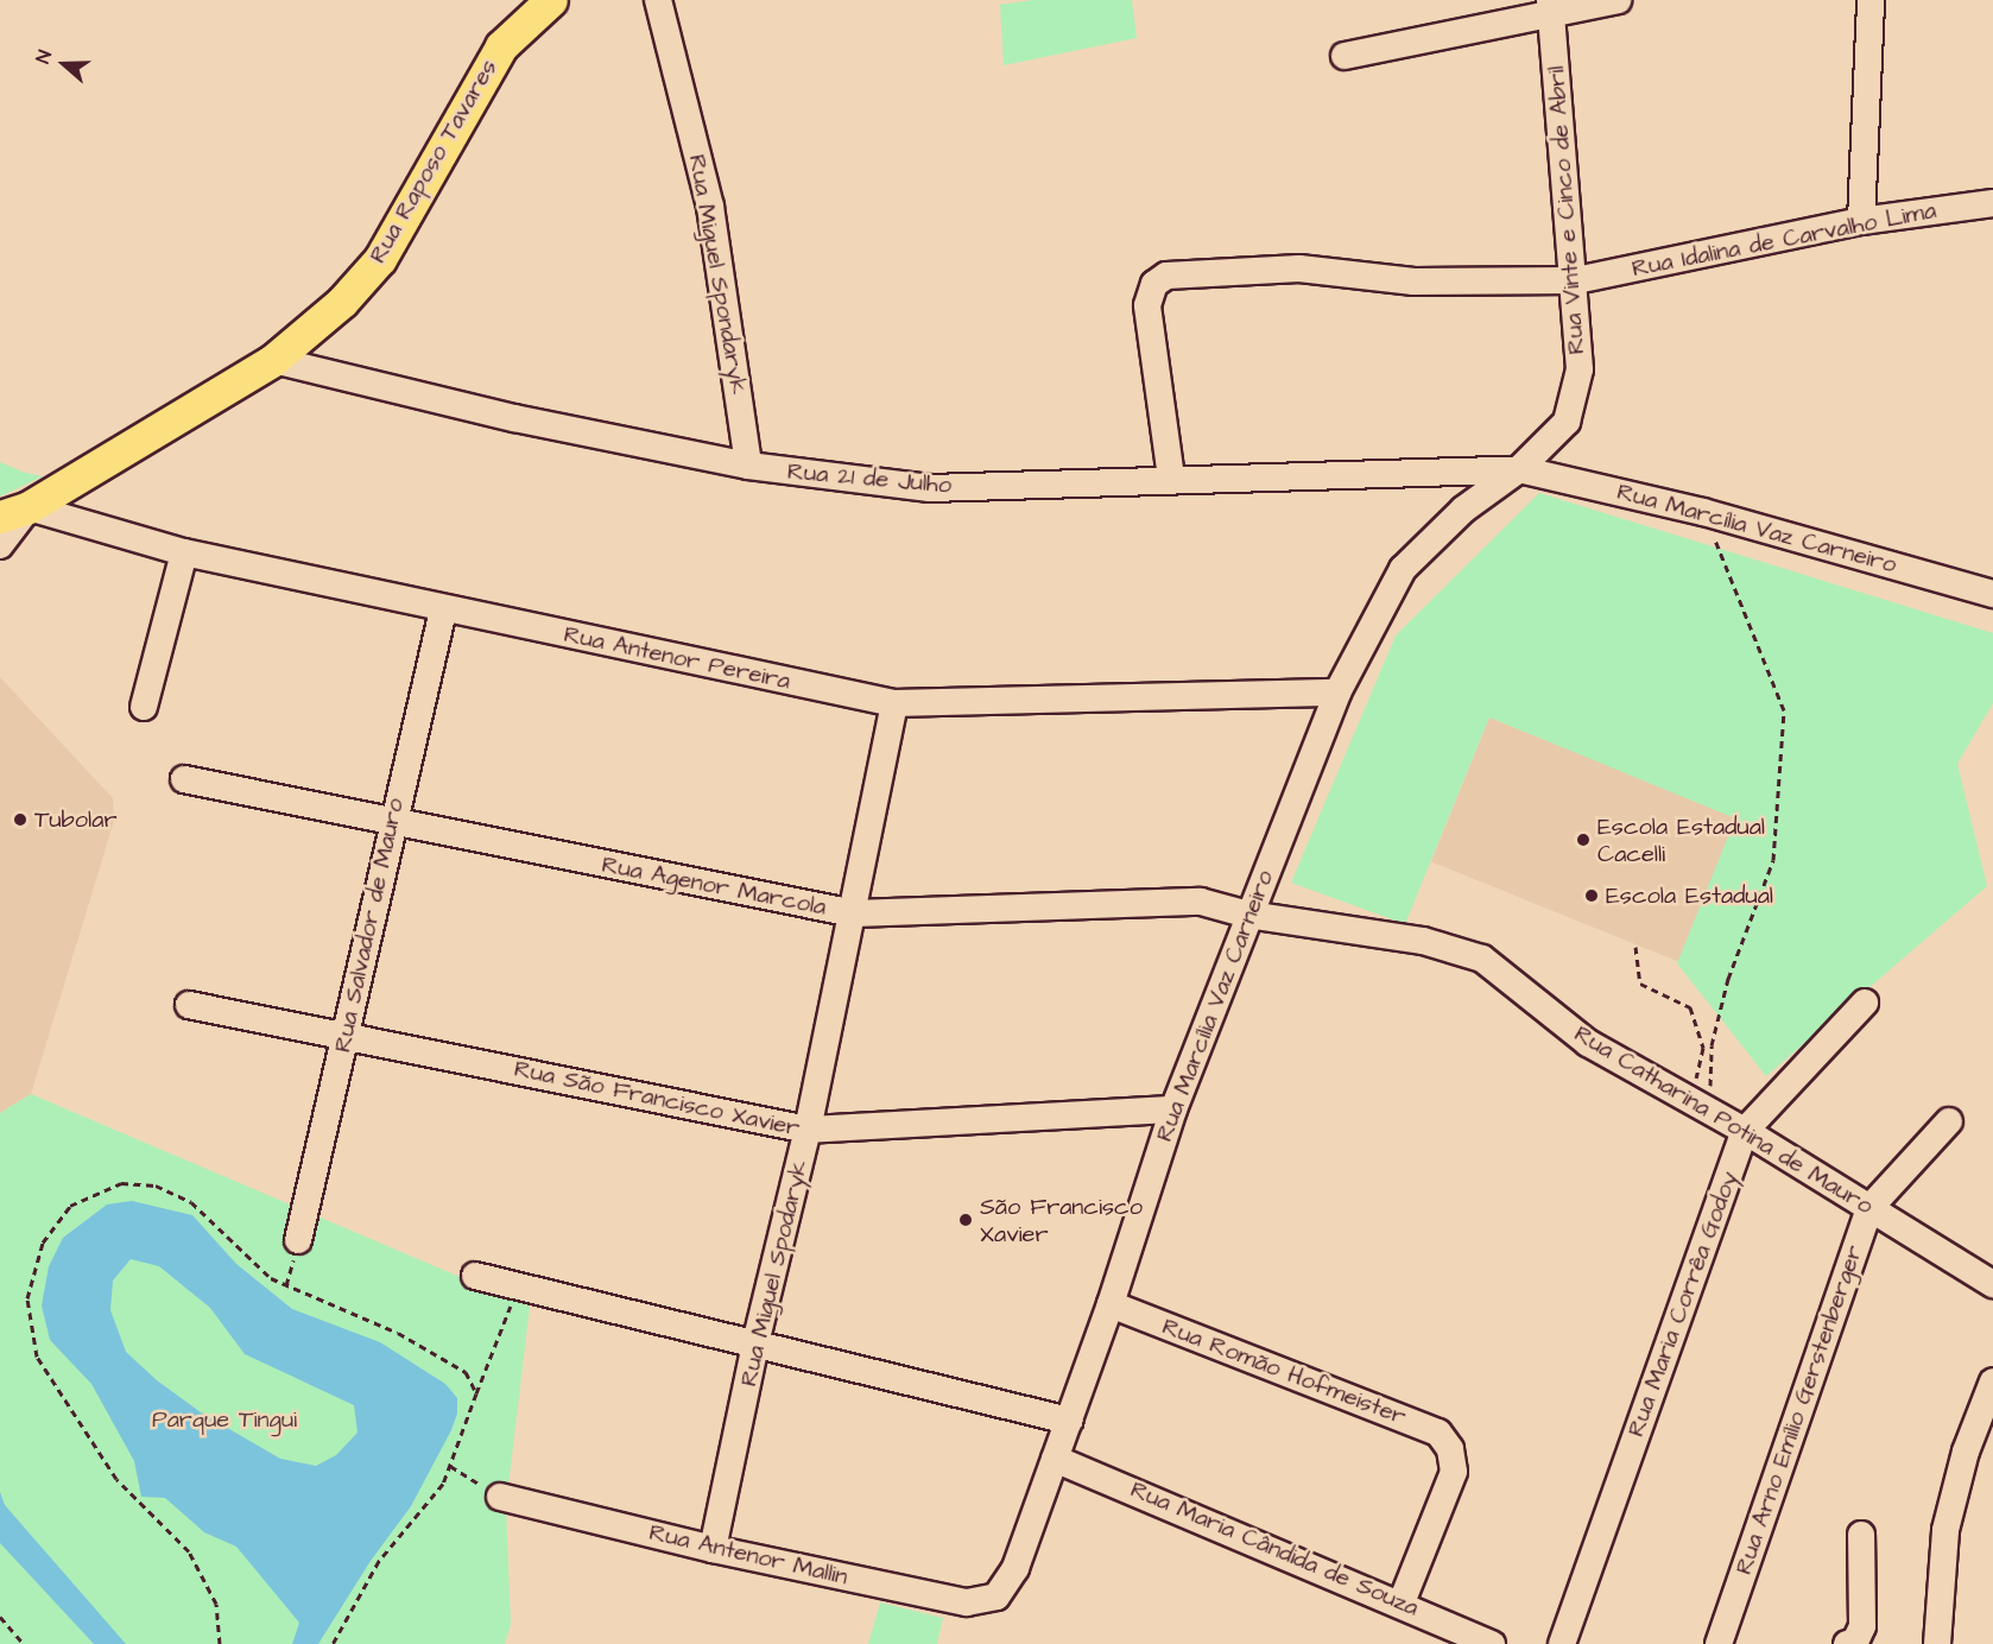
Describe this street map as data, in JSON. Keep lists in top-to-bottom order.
{
  "streets": {
    "main road": ["Rua Raposo Tavares"],
    "street": [
      "Rua Vinte e Cinco de Abril",
      "Rua Idalina de Carvalho Lima",
      "Rua Miguel Spondaryk",
      "Rua 21 de Julho",
      "Rua Marcília Vaz Carneiro",
      "Rua Antenor Pereira",
      "Rua Agenor Marcola",
      "Rua Salvador de Mauro",
      "Rua São Francisco Xavier",
      "Rua Catharina Potina de Mauro",
      "Rua Miguel Spodaryk",
      "Rua Maria Corrêa Godoy",
      "Rua Romão Hofmeister",
      "Rua Arno Emílio Gerstenberger",
      "Rua Maria Cândida de Souza",
      "Rua Antenor Mallin"
    ]
  },
  "crossings": [
    ["Rua Raposo Tavares", "Rua 21 de Julho"],
    ["Rua Raposo Tavares", "Rua Antenor Pereira"],
    ["Rua Vinte e Cinco de Abril", "Rua Idalina de Carvalho Lima"],
    ["Rua Vinte e Cinco de Abril", "Rua 21 de Julho"],
    ["Rua Vinte e Cinco de Abril", "Rua Marcília Vaz Carneiro"],
    ["Rua Idalina de Carvalho Lima", "Rua 21 de Julho"],
    ["Rua Miguel Spondaryk", "Rua 21 de Julho"],
    ["Rua 21 de Julho", "Rua Marcília Vaz Carneiro"],
    ["Rua Marcília Vaz Carneiro", "Rua Antenor Pereira"],
    ["Rua Marcília Vaz Carneiro", "Rua Agenor Marcola"],
    ["Rua Marcília Vaz Carneiro", "Rua São Francisco Xavier"],
    ["Rua Marcília Vaz Carneiro", "Rua Catharina Potina de Mauro"],
    ["Rua Marcília Vaz Carneiro", "Rua Romão Hofmeister"],
    ["Rua Marcília Vaz Carneiro", "Rua Maria Cândida de Souza"],
    ["Rua Marcília Vaz Carneiro", "Rua Antenor Mallin"],
    ["Rua Antenor Pereira", "Rua Salvador de Mauro"],
    ["Rua Antenor Pereira", "Rua Miguel Spodaryk"],
    ["Rua Agenor Marcola", "Rua Salvador de Mauro"],
    ["Rua Agenor Marcola", "Rua Catharina Potina de Mauro"],
    ["Rua Agenor Marcola", "Rua Miguel Spodaryk"],
    ["Rua Salvador de Mauro", "Rua São Francisco Xavier"],
    ["Rua São Francisco Xavier", "Rua Miguel Spodaryk"],
    ["Rua Catharina Potina de Mauro", "Rua Maria Corrêa Godoy"],
    ["Rua Catharina Potina de Mauro", "Rua Arno Emílio Gerstenberger"],
    ["Rua Miguel Spodaryk", "Rua Antenor Mallin"],
    ["Rua Romão Hofmeister", "Rua Maria Cândida de Souza"]
  ],
  "parks": ["Parque Tingui"],
  "places": [
    "Tubolar",
    "Escola Estadual Cacelli",
    "Escola Estadual",
    "São Francisco Xavier"
  ],
  "north": "left"
}
